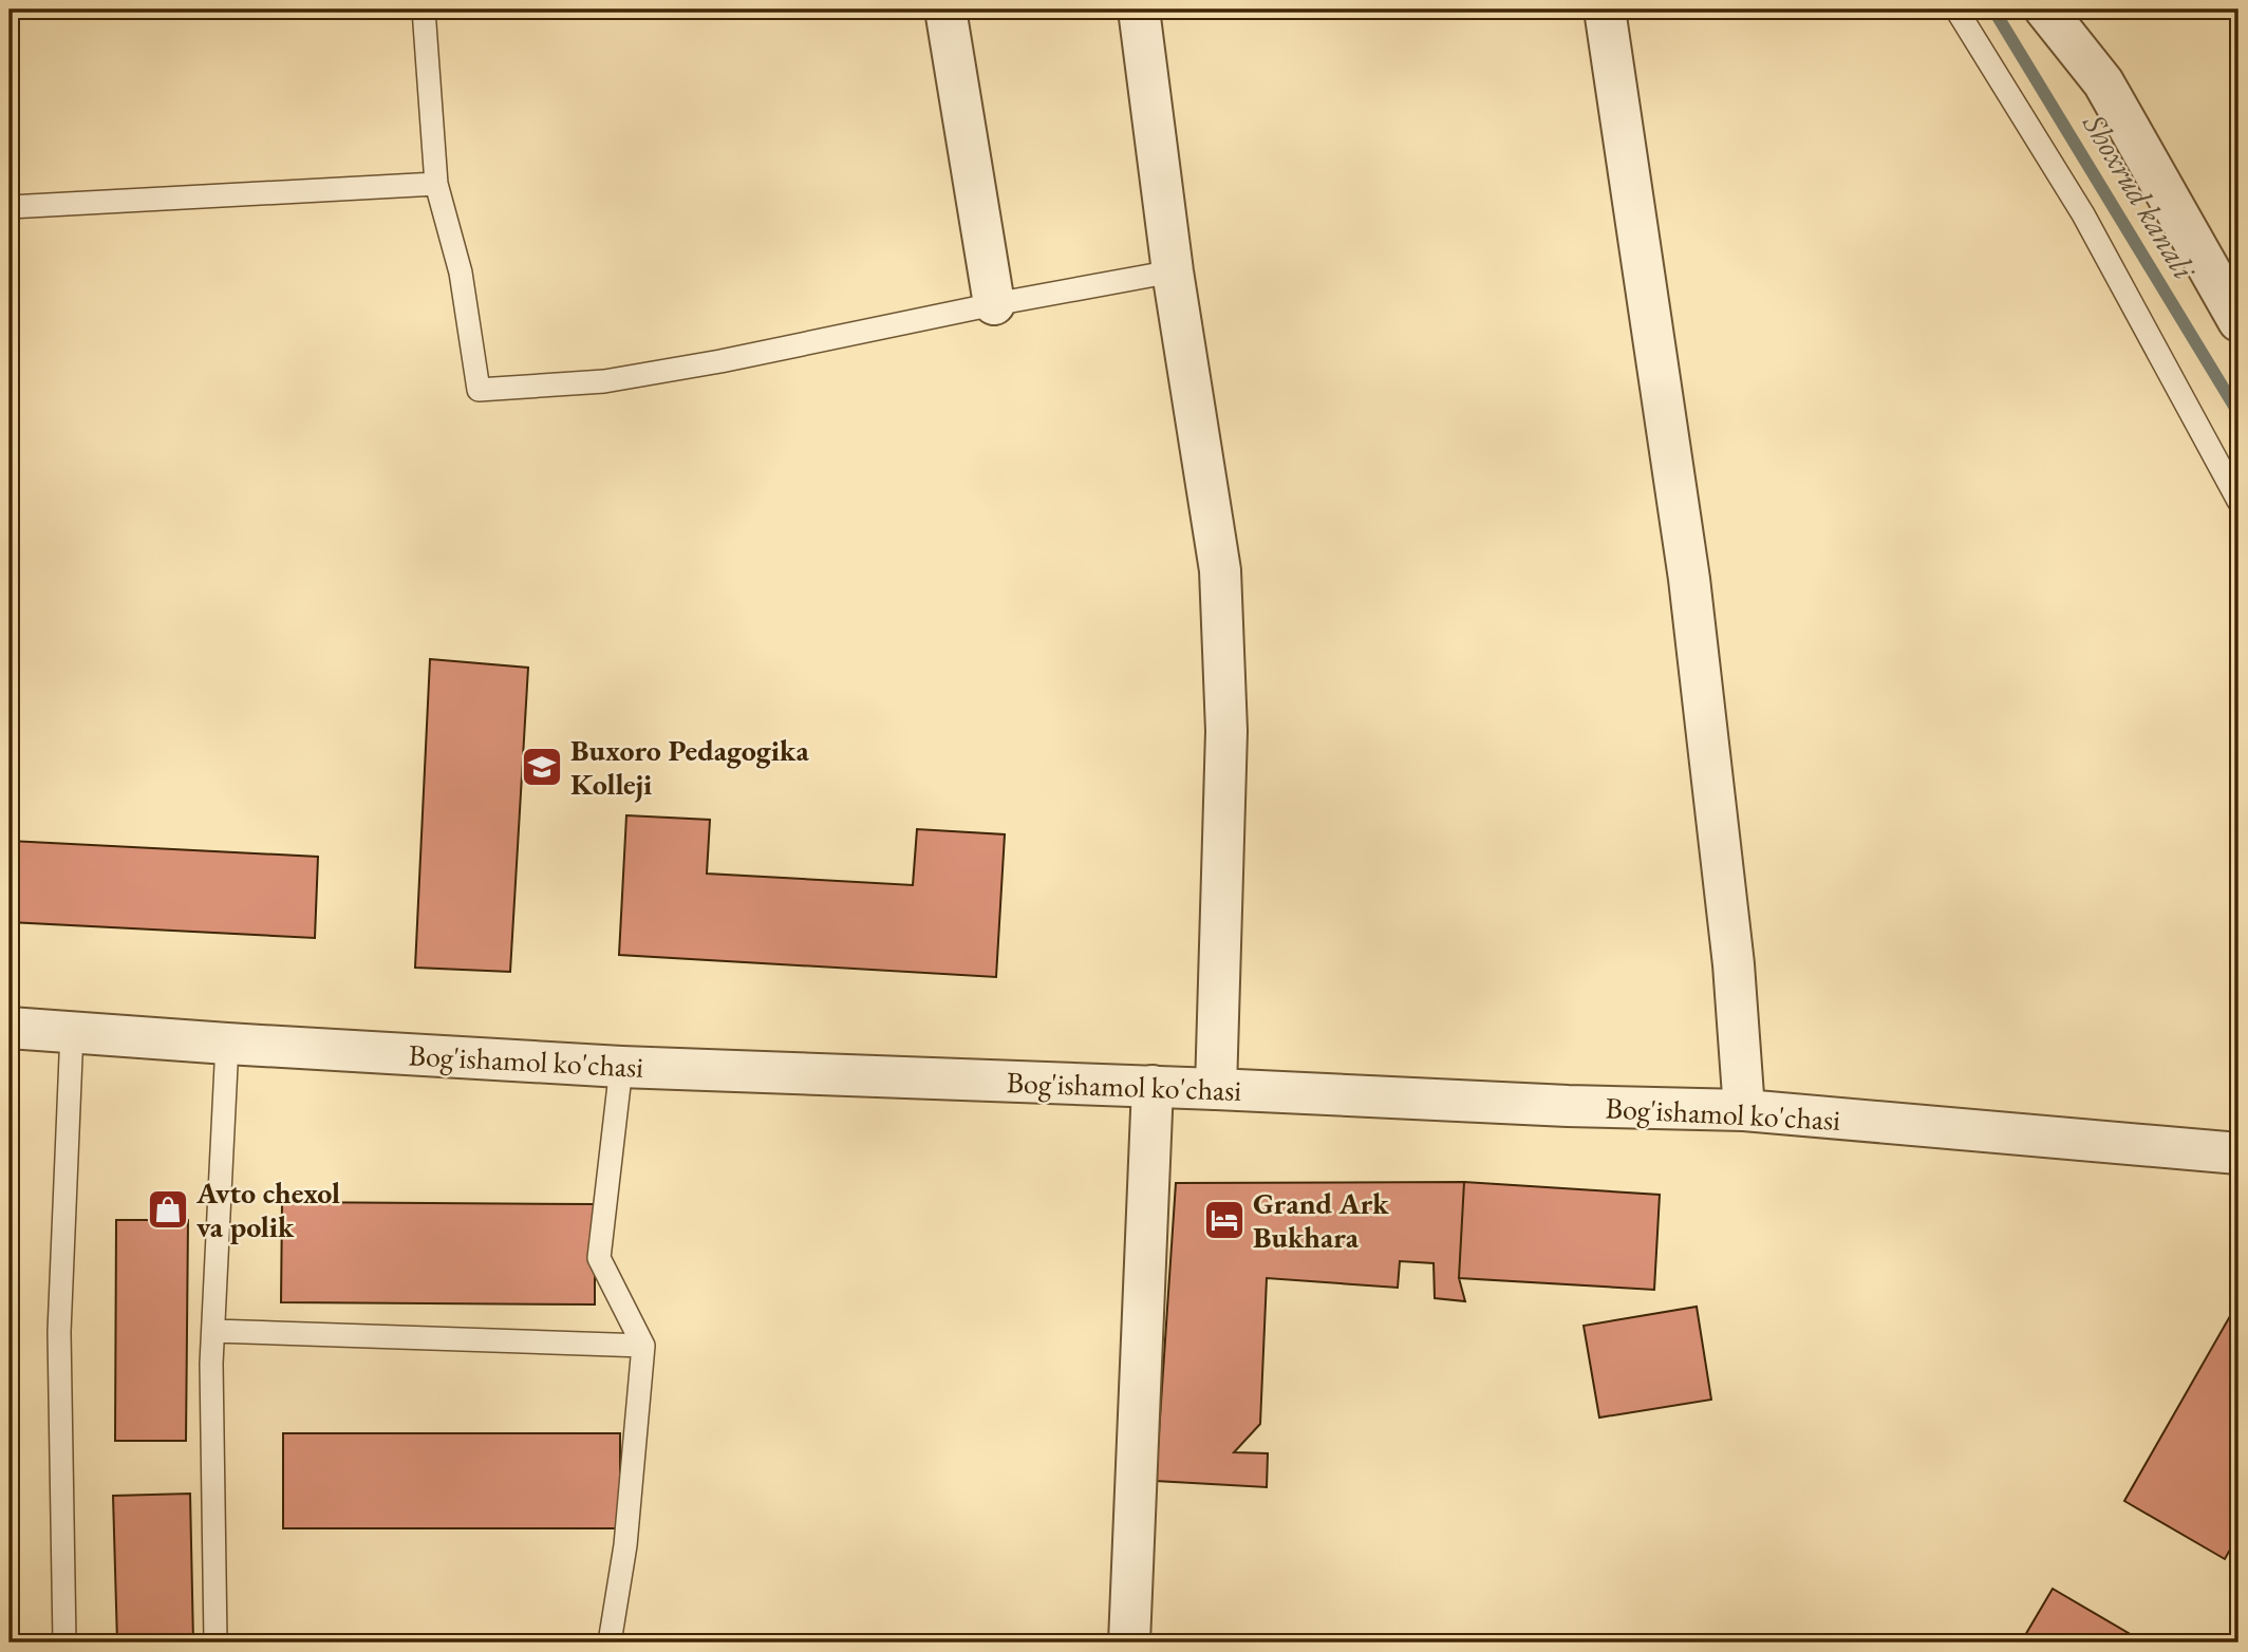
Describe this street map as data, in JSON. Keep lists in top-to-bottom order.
{
  "streets": {
    "street": ["Bog'ishamol ko'chasi"]
  },
  "water": ["Shoxrud kanali"],
  "places": {
    "school or university": ["Buxoro Pedagogika Kolleji"],
    "shop": ["Avto chexol va polik"],
    "hotel": ["Grand Ark Bukhara"]
  }
}
